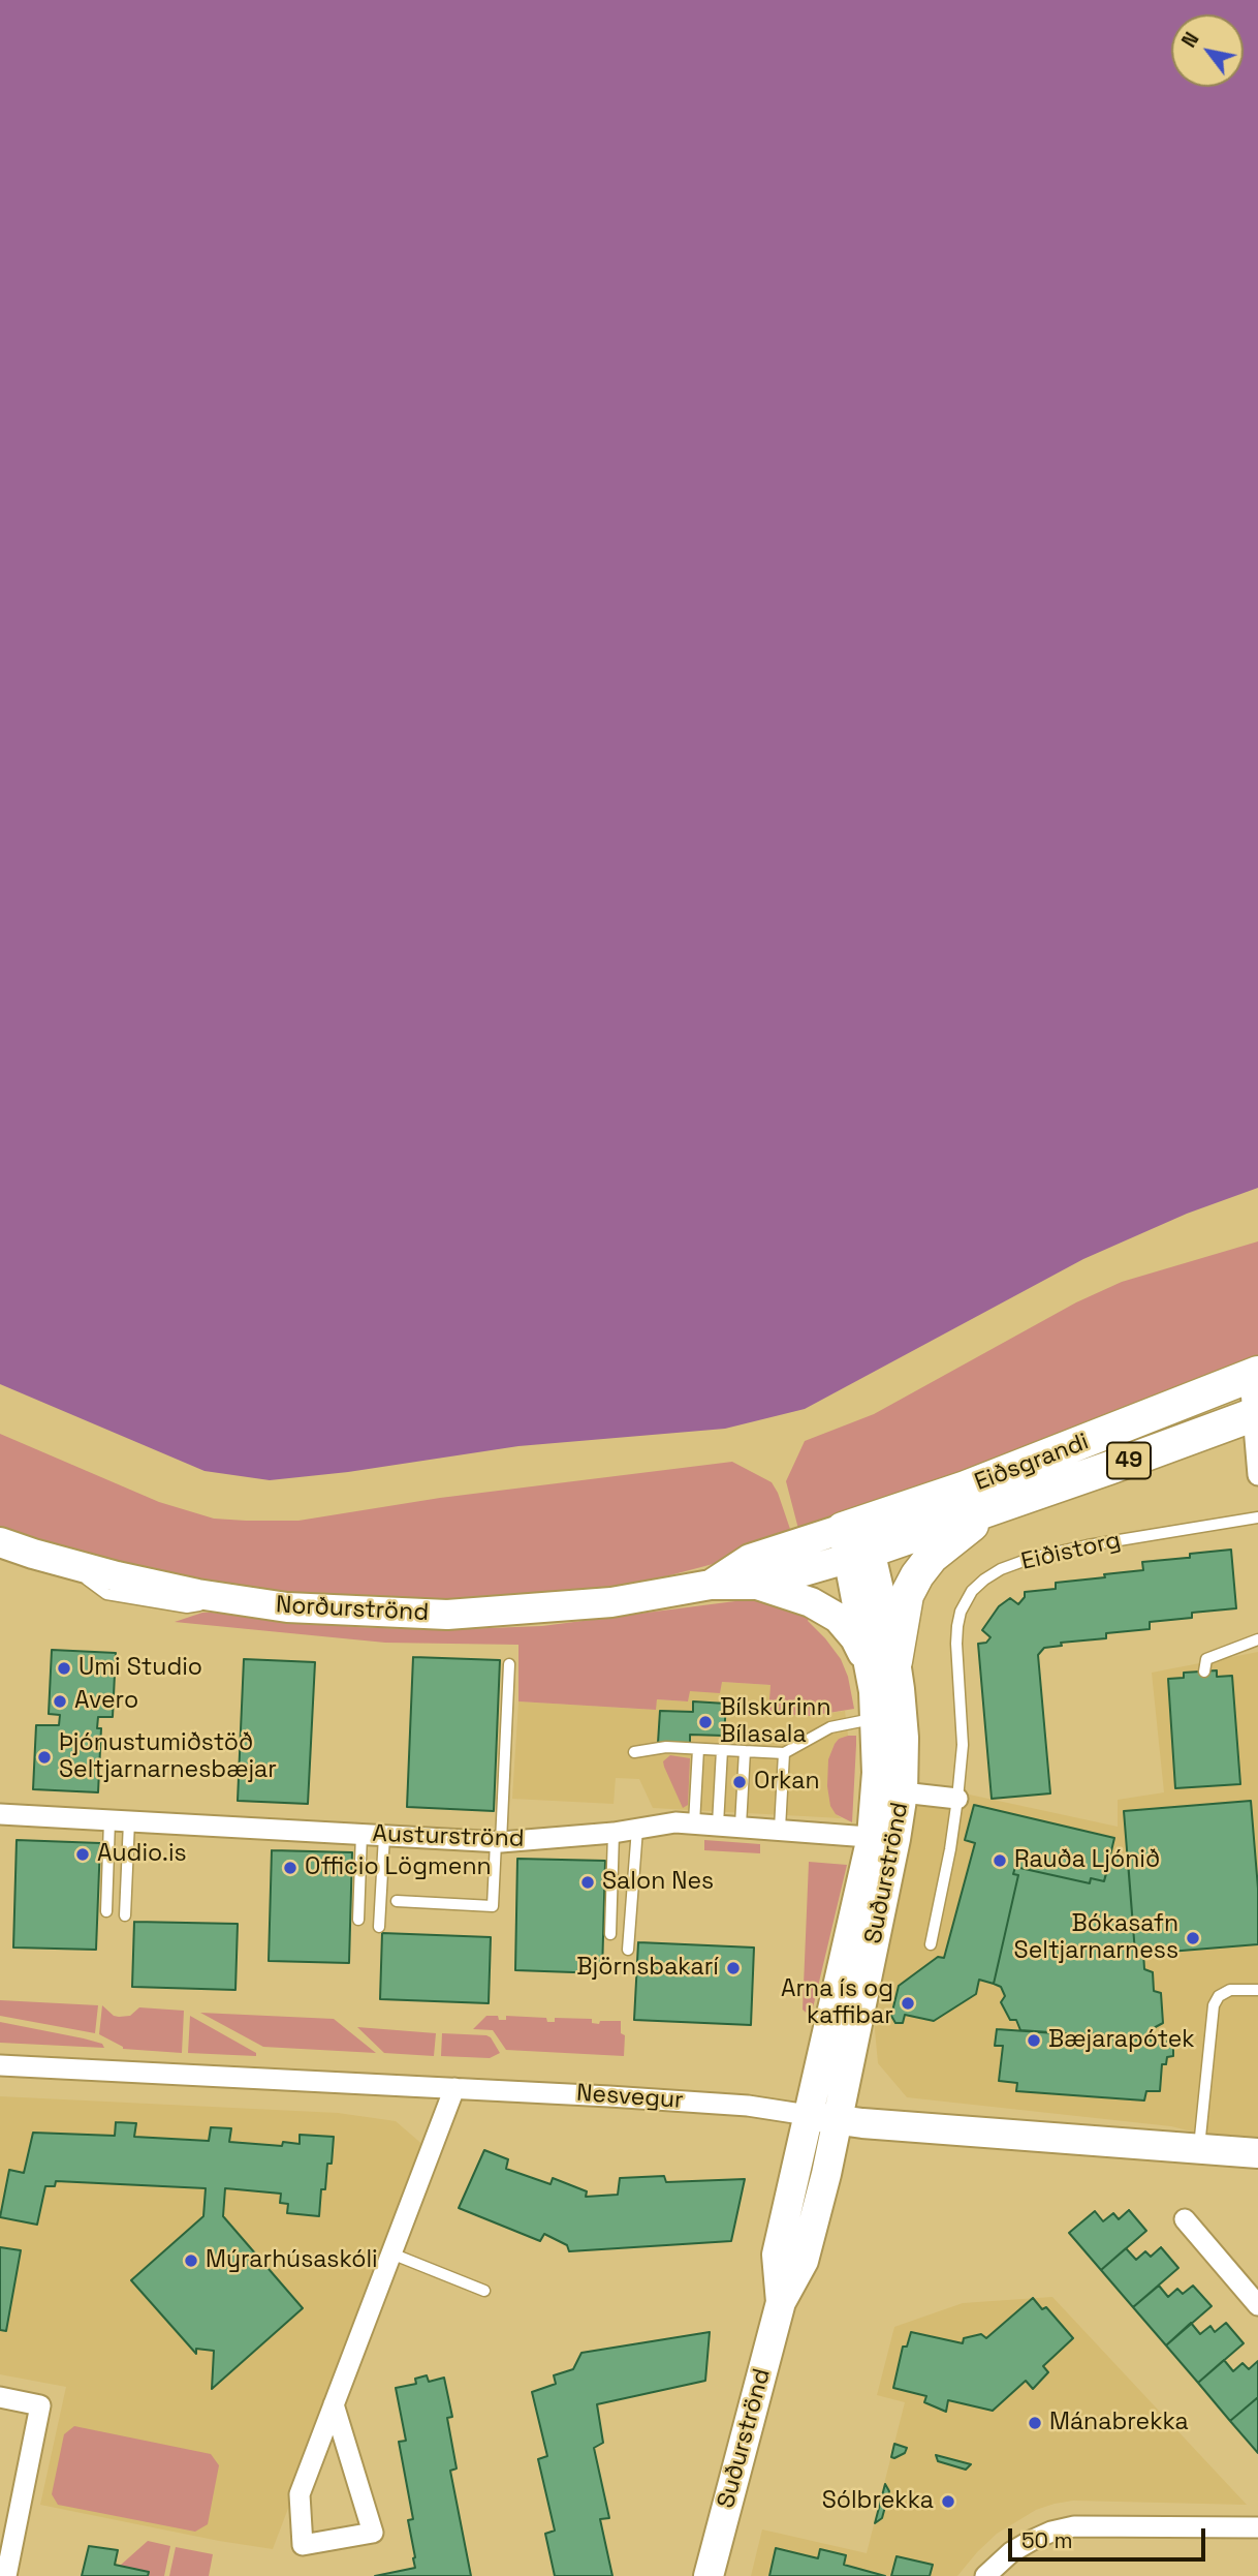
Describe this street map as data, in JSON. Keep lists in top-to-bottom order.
{
  "streets": {
    "main road": ["49", "Eiðsgrandi"],
    "street": [
      "Norðurströnd",
      "Austurströnd",
      "Suðurströnd",
      "Nesvegur"
    ],
    "lane": ["Eiðistorg"]
  },
  "crossings": [
    ["49", "Eiðsgrandi"],
    ["49", "Suðurströnd"],
    ["Eiðsgrandi", "Norðurströnd"],
    ["Eiðsgrandi", "Suðurströnd"],
    ["Norðurströnd", "Suðurströnd"],
    ["Austurströnd", "Suðurströnd"],
    ["Suðurströnd", "Nesvegur"]
  ],
  "places": [
    "Umi Studio",
    "Avero",
    "Bílskúrinn Bílasala",
    "Þjónustumiðstöð Seltjarnarnesbæjar",
    "Orkan",
    "Audio.is",
    "Rauða Ljónið",
    "Officio Lögmenn",
    "Salon Nes",
    "Bókasafn Seltjarnarness",
    "Björnsbakarí",
    "Arna ís og kaffibar",
    "Bæjarapótek",
    "Mýrarhúsaskóli",
    "Mánabrekka",
    "Sólbrekka"
  ],
  "scale_bar": "50 m",
  "north": "top left"
}
